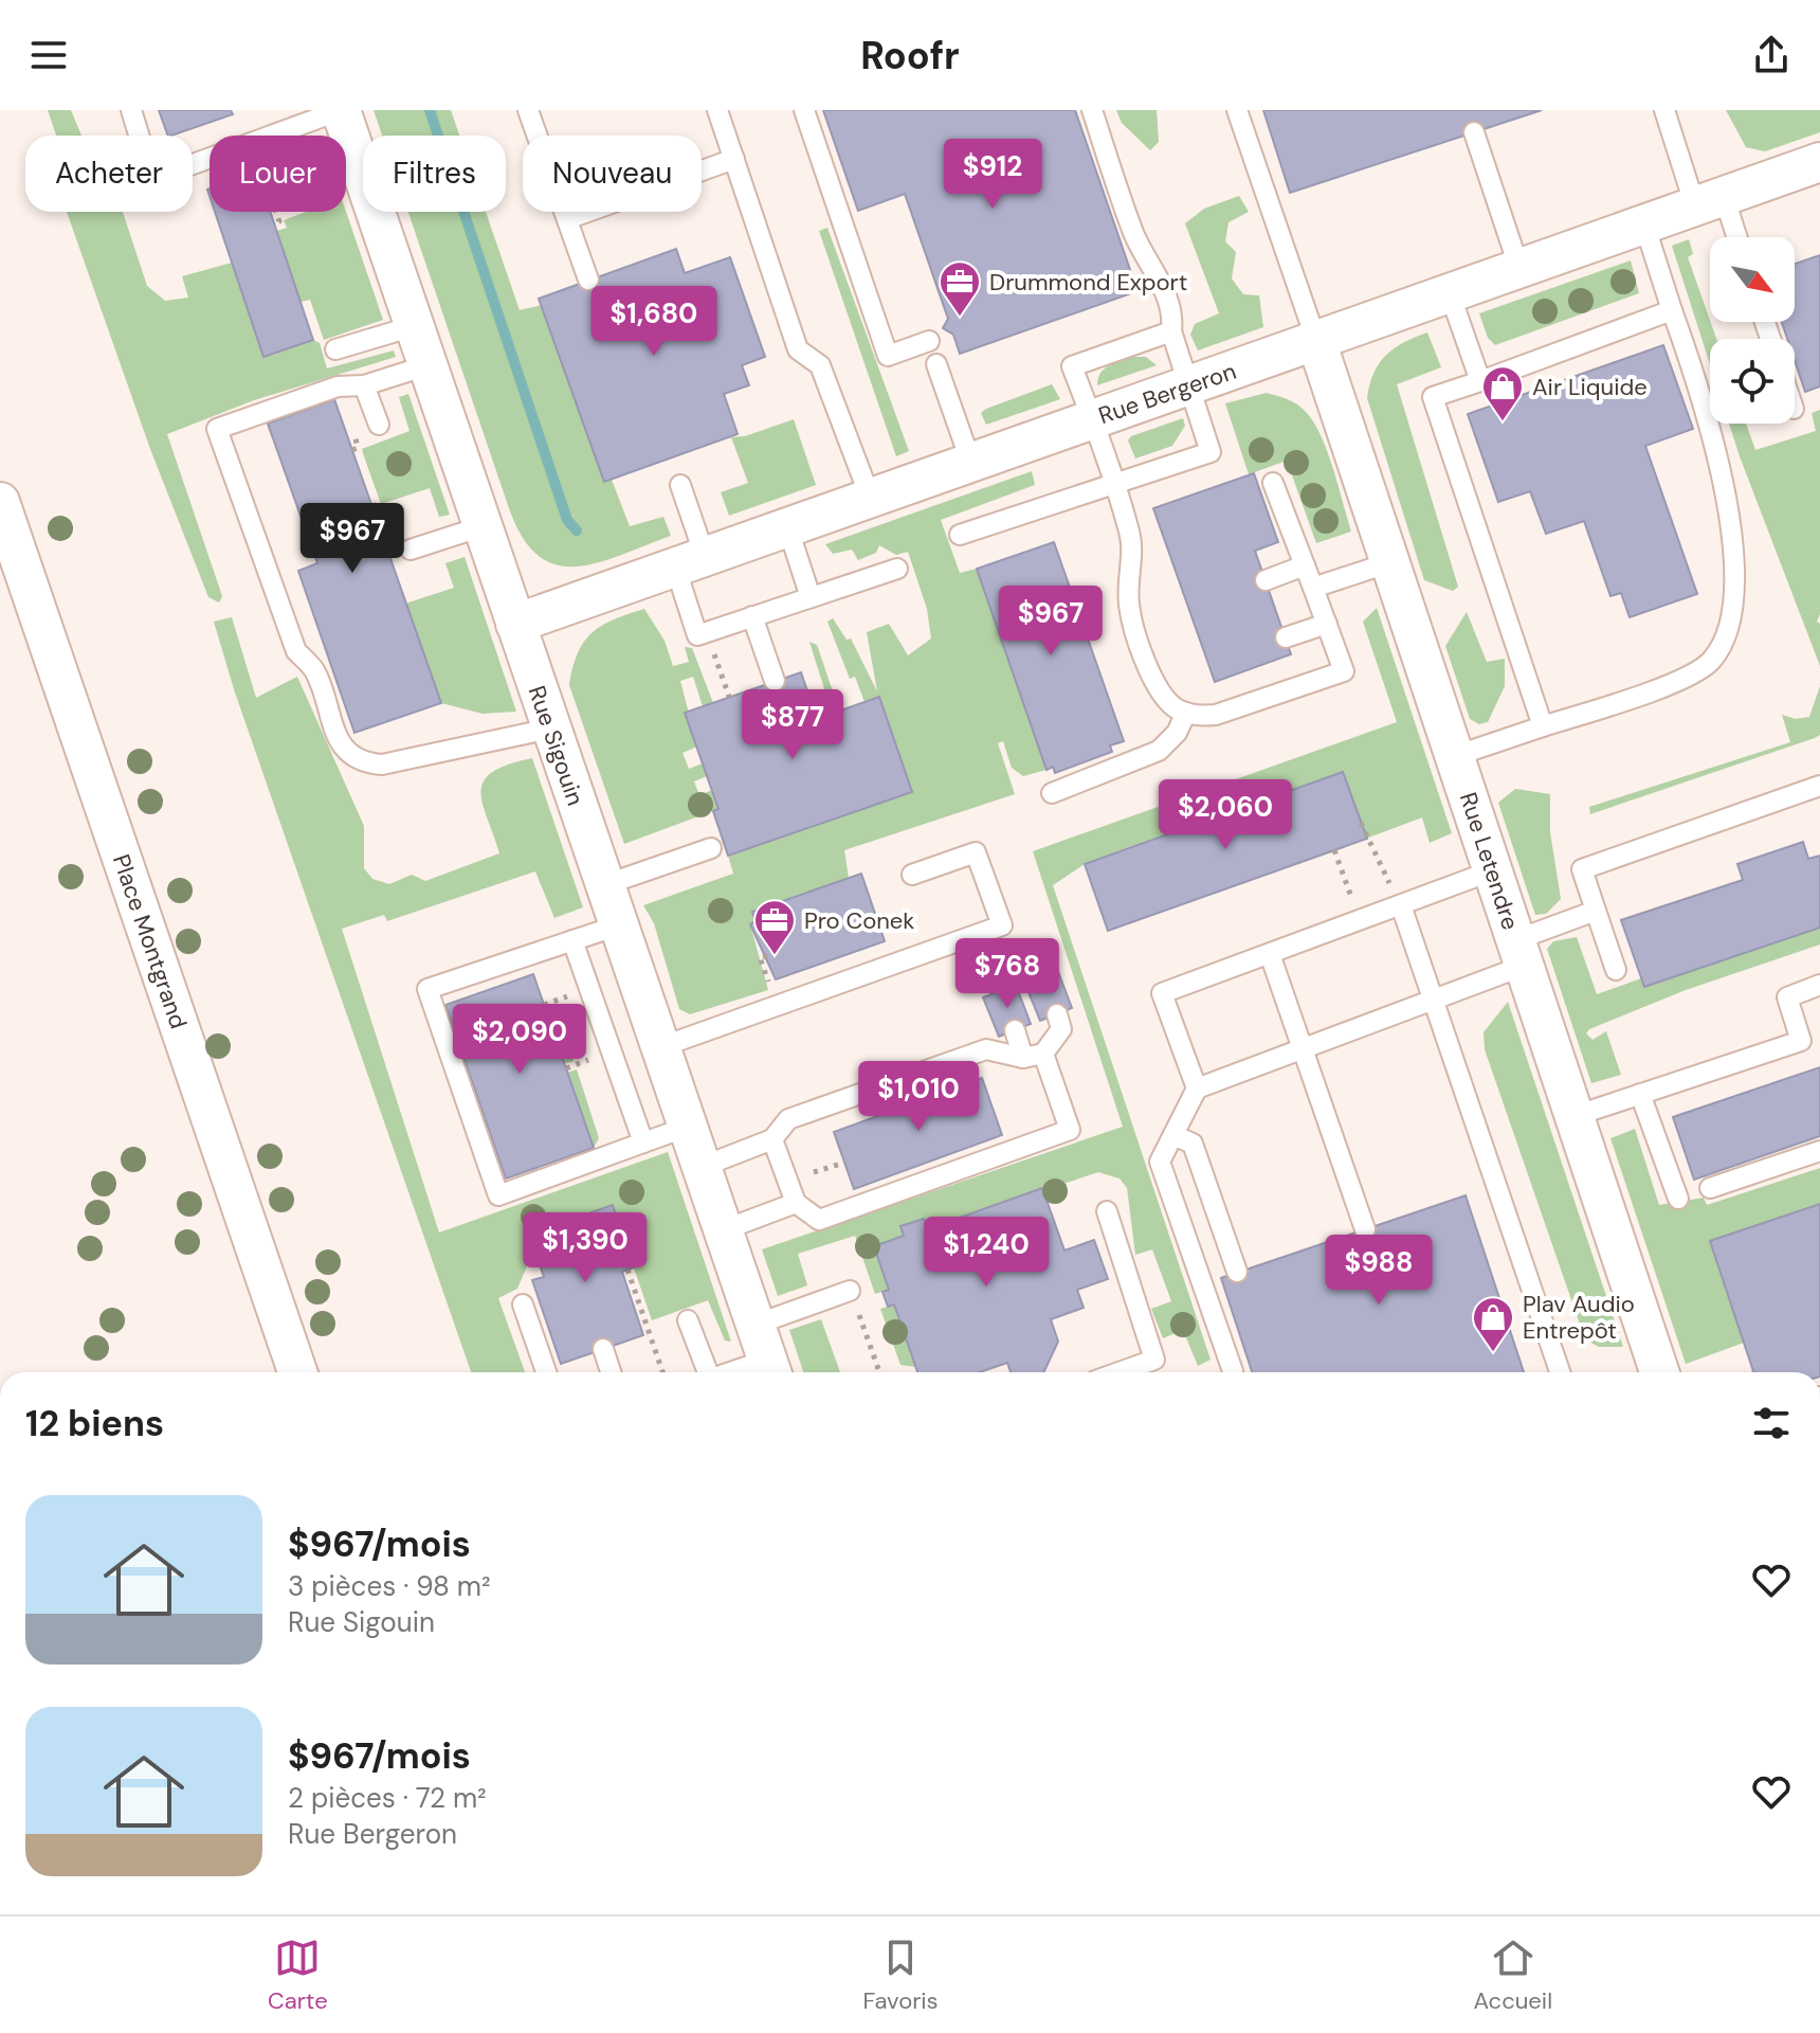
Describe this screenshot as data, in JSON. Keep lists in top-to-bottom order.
{
  "streets": {
    "street": [
      "Rue Bergeron",
      "Rue Sigouin",
      "Rue Letendre",
      "Place Montgrand"
    ]
  },
  "crossings": [
    ["Rue Bergeron", "Rue Sigouin"],
    ["Rue Bergeron", "Rue Letendre"]
  ],
  "places": {
    "office": ["Drummond Export", "Pro Conek"],
    "shop": ["Air Liquide", "Plav Audio Entrepôt"]
  },
  "north": "bottom right",
  "page": {
    "header": "Roofr",
    "chip": [
      "Acheter",
      "Louer",
      "Filtres",
      "Nouveau"
    ],
    "price": [
      "$912",
      "$1,680",
      "$967",
      "$967",
      "$877",
      "$2,060",
      "$768",
      "$2,090",
      "$1,010",
      "$1,390",
      "$1,240",
      "$988"
    ],
    "heading": "12 biens",
    "list": [
      {
        "name": "$967/mois",
        "note": "3 pièces · 98 m² · Rue Sigouin"
      },
      {
        "name": "$967/mois",
        "note": "2 pièces · 72 m² · Rue Bergeron"
      }
    ],
    "tabs": ["Carte", "Favoris", "Accueil"]
  }
}
